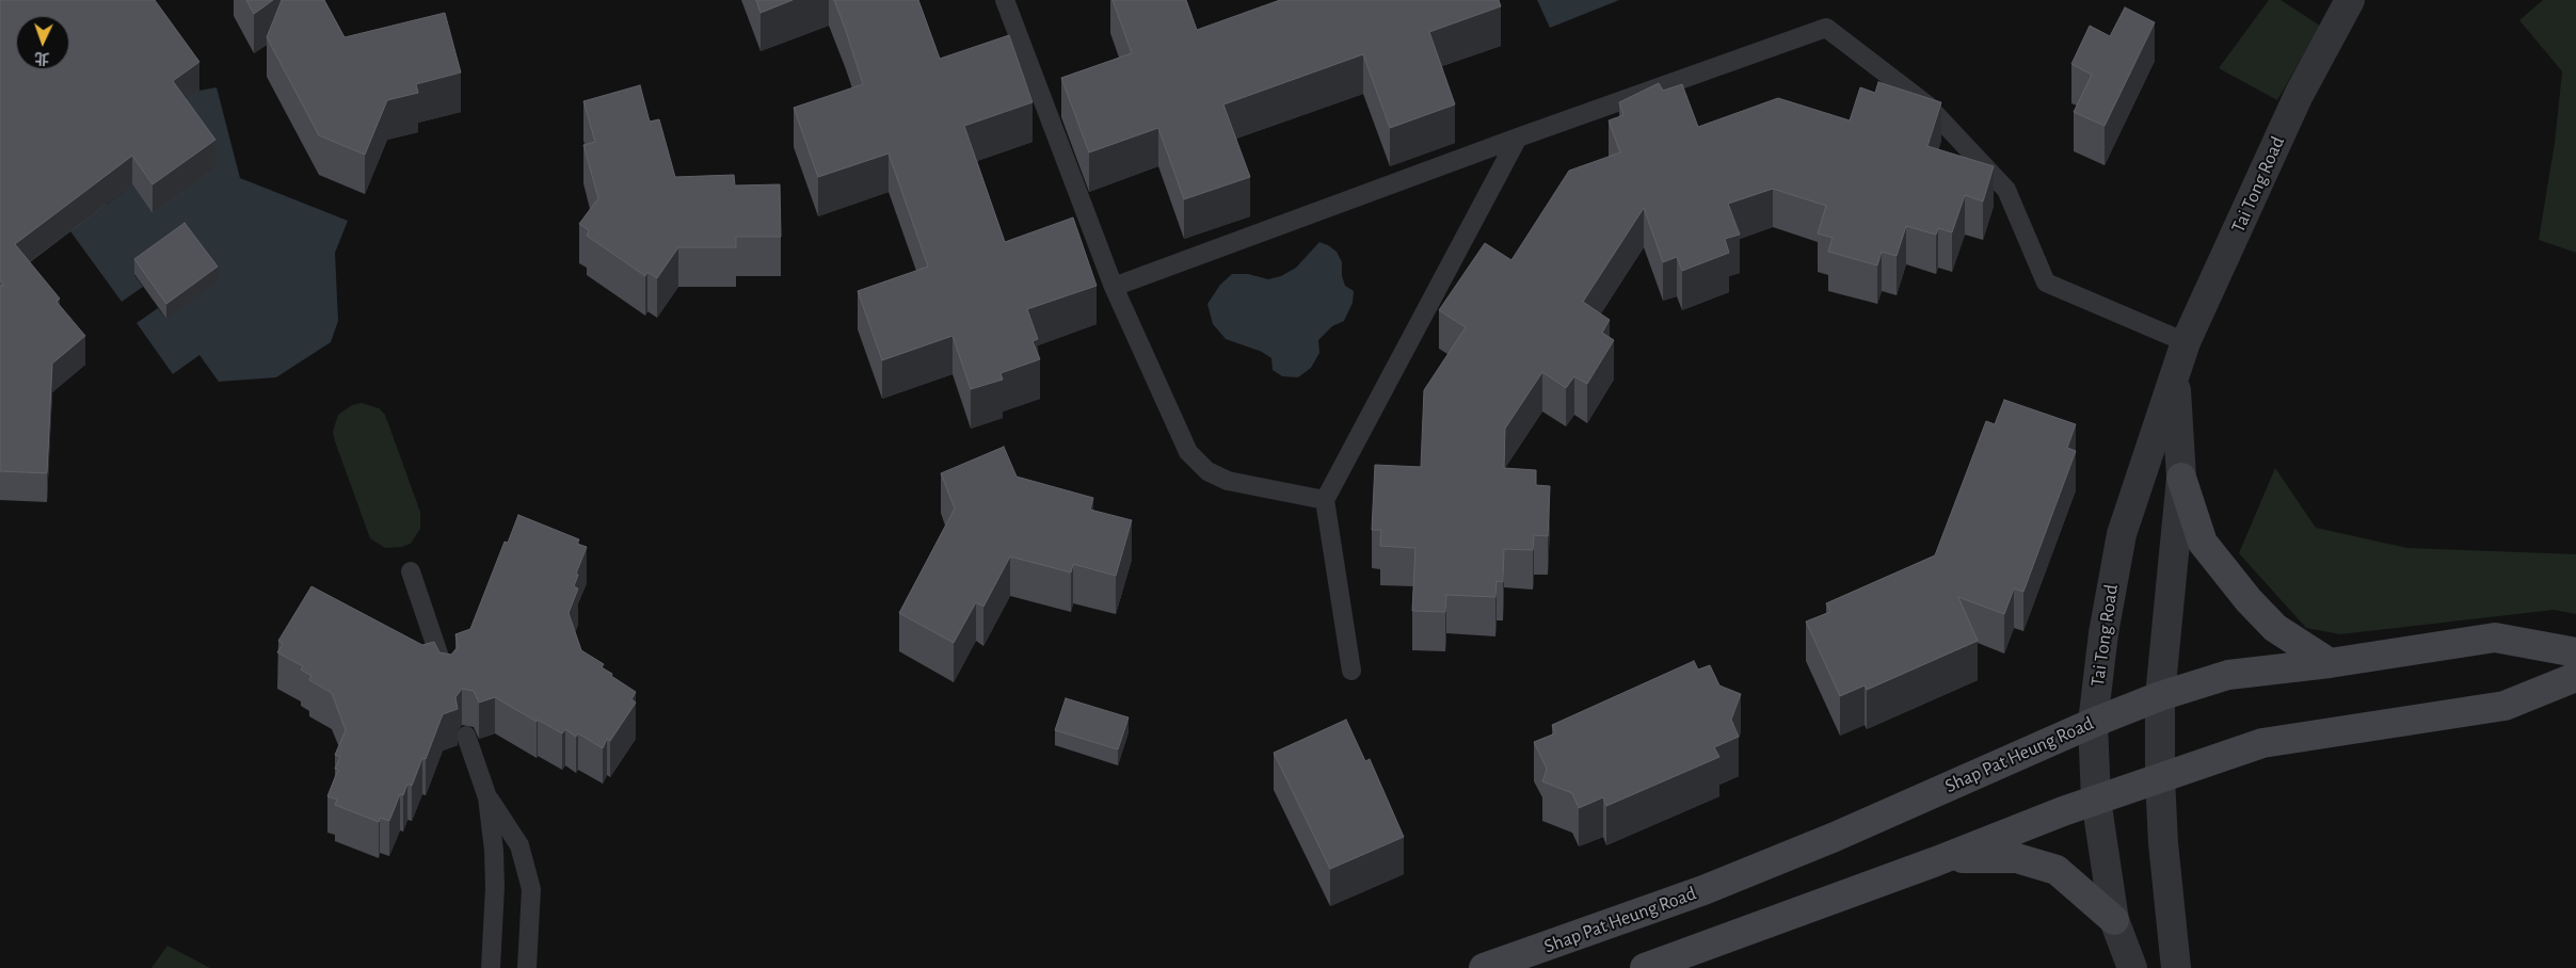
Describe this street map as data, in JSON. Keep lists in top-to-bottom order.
{
  "streets": {
    "main road": ["Shap Pat Heung Road"],
    "street": ["Tai Tong Road"]
  },
  "crossings": [
    ["Tai Tong Road", "Shap Pat Heung Road"]
  ],
  "north": "bottom"
}
